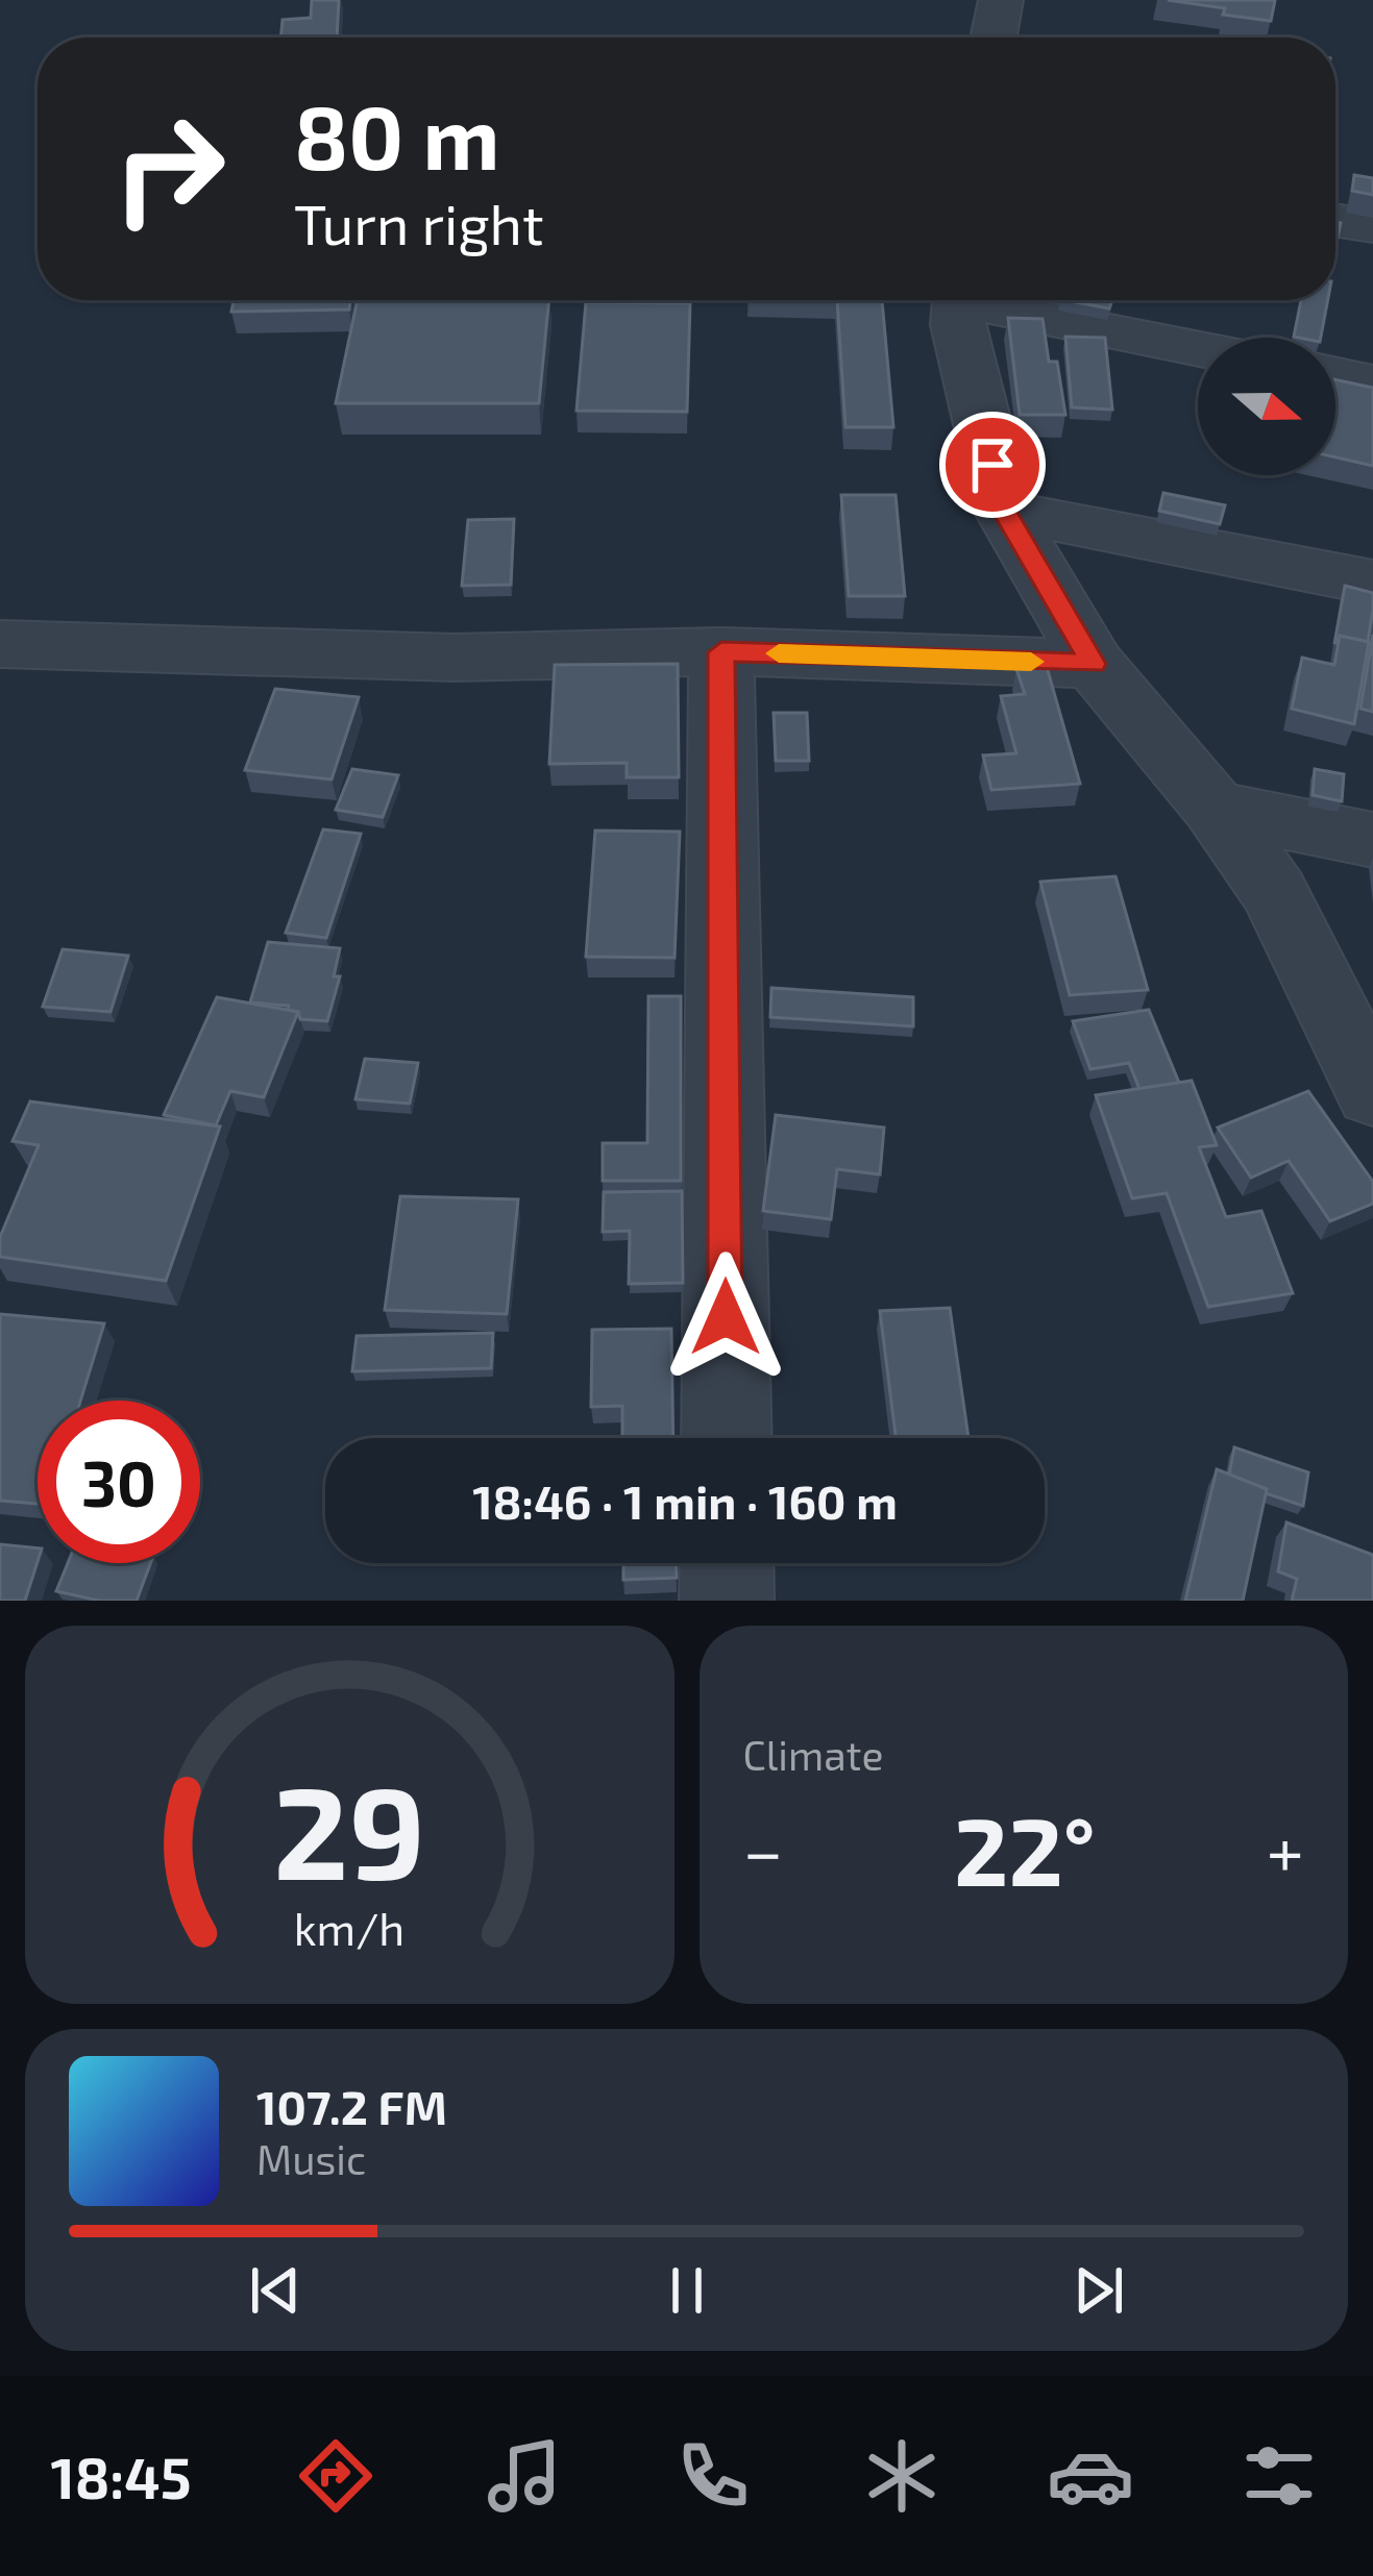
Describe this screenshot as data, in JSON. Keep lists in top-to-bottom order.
{
  "north": "right",
  "page": {
    "turn": ["80 m", "Turn right"],
    "limit": "30",
    "trip": "18:46 · 1 min · 160 m",
    "tile": "Climate",
    "heat": ["−", "22°", "+"],
    "song": ["107.2 FM", "Music"],
    "tabs": "18:45",
    "gauge": ["29", "km/h"]
  }
}
